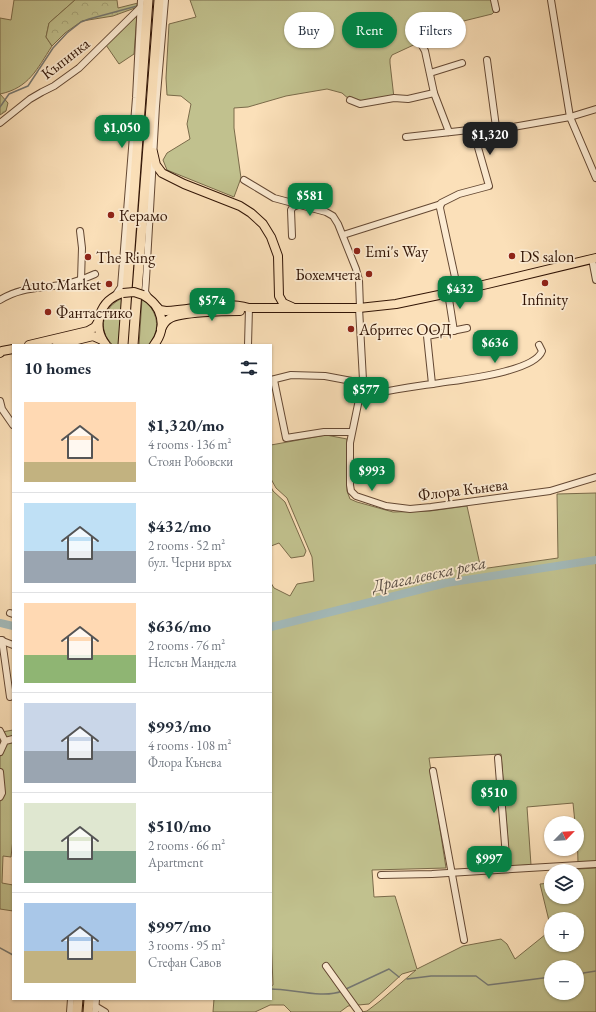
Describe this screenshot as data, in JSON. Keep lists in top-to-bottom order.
{
  "streets": {
    "street": ["Къпинка", "Флора Кънева"]
  },
  "water": ["Драгалевска река"],
  "places": [
    "Керамо",
    "Emi's Way",
    "DS salon",
    "The Ring",
    "Бохемчета",
    "Infinity",
    "Auto Market",
    "Фантастико",
    "Абритес ООД"
  ],
  "north": "top right",
  "page": {
    "chip": ["Buy", "Rent", "Filters"],
    "price": [
      "$1,050",
      "$1,320",
      "$581",
      "$432",
      "$574",
      "$636",
      "$577",
      "$993",
      "$510",
      "$997"
    ],
    "heading": "10 homes",
    "list": [
      {
        "name": "$1,320/mo",
        "note": "4 rooms · 136 m² · Стоян Робовски"
      },
      {
        "name": "$432/mo",
        "note": "2 rooms · 52 m² · бул. Черни връх"
      },
      {
        "name": "$636/mo",
        "note": "2 rooms · 76 m² · Нелсън Мандела"
      },
      {
        "name": "$993/mo",
        "note": "4 rooms · 108 m² · Флора Кънева"
      },
      {
        "name": "$510/mo",
        "note": "2 rooms · 66 m² · Apartment"
      },
      {
        "name": "$997/mo",
        "note": "3 rooms · 95 m² · Стефан Савов"
      }
    ],
    "map_buttons": ["+", "−"]
  }
}
